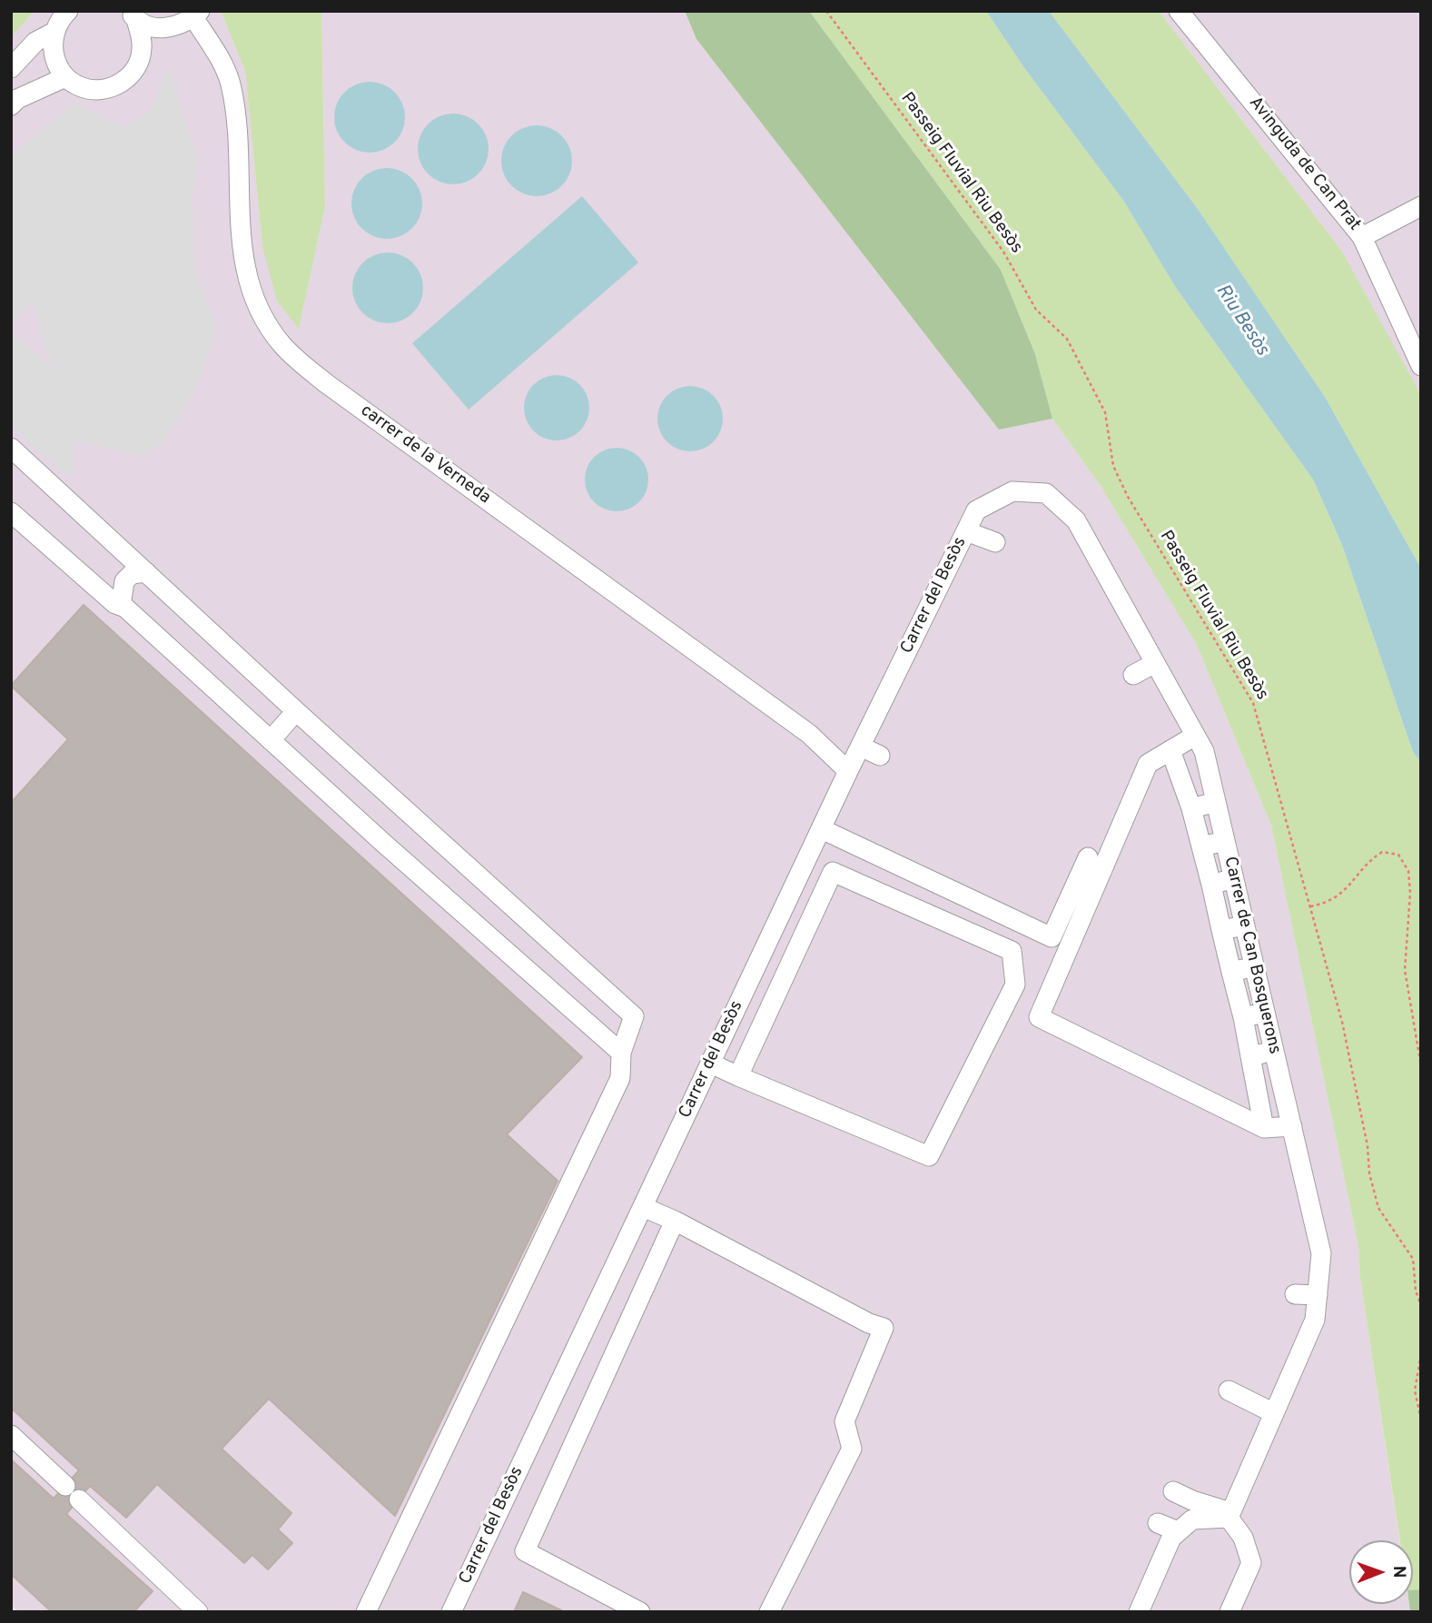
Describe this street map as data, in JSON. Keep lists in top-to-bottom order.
{
  "streets": {
    "street": [
      "Avinguda de Can Prat",
      "carrer de la Verneda",
      "Carrer del Besòs",
      "Carrer de Can Bosquerons"
    ],
    "path": ["Passeig Fluvial Riu Besòs"]
  },
  "crossings": [
    ["carrer de la Verneda", "Carrer del Besòs"],
    ["Carrer del Besòs", "Carrer de Can Bosquerons"]
  ],
  "water": ["Riu Besòs"],
  "north": "right"
}
